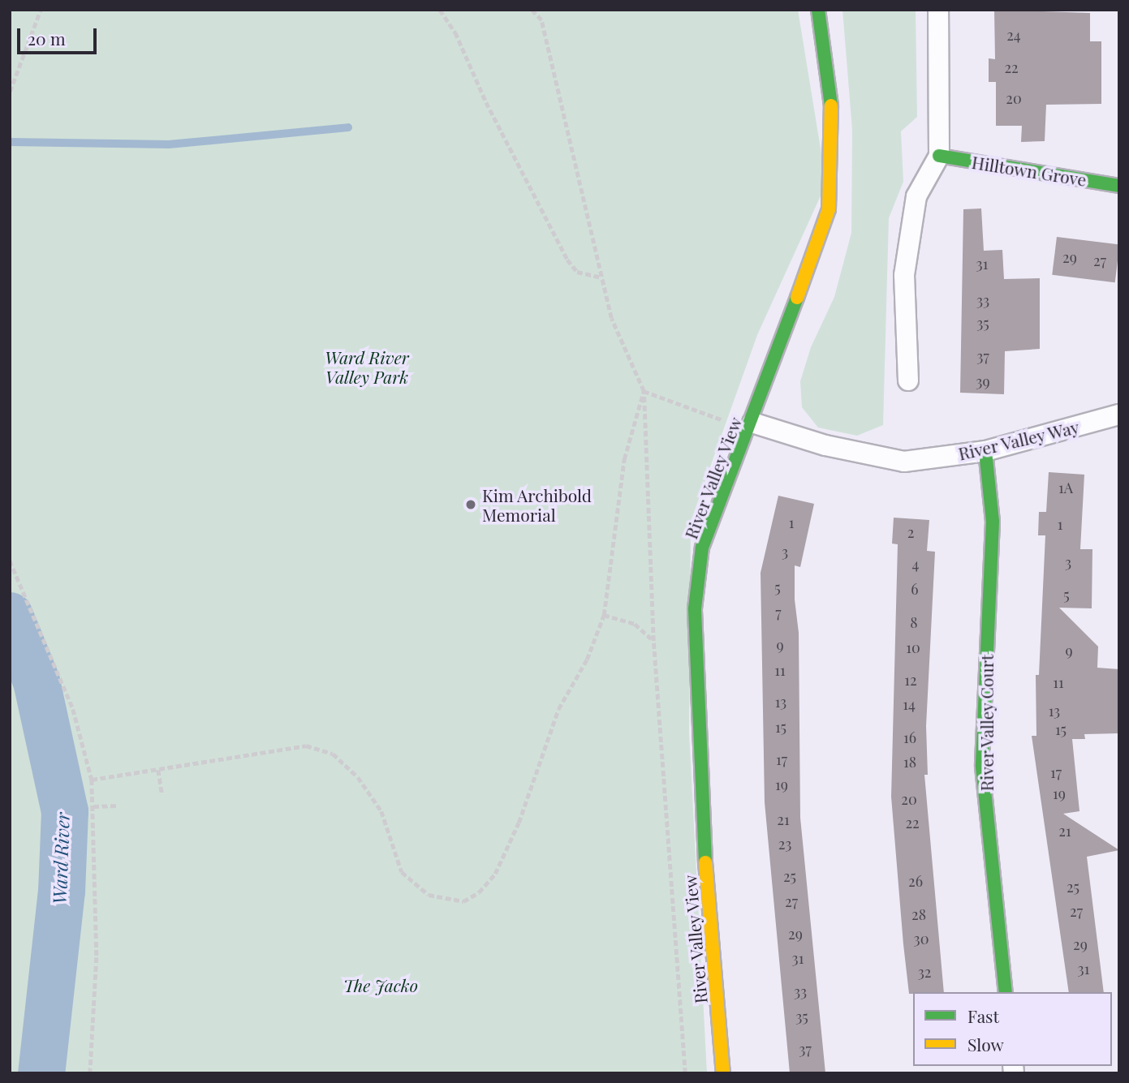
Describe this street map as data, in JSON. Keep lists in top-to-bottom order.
{
  "streets": {
    "street": [
      "Hilltown Grove",
      "River Valley Way",
      "River Valley View",
      "River Valley Court"
    ]
  },
  "crossings": [
    ["River Valley Way", "River Valley View"],
    ["River Valley Way", "River Valley Court"]
  ],
  "water": ["Ward River"],
  "parks": ["Ward River Valley Park", "The Jacko"],
  "places": ["Kim Archibold Memorial"],
  "house_numbers": [
    "24",
    "22",
    "20",
    "29",
    "27",
    "31",
    "33",
    "35",
    "37",
    "39",
    "1A",
    "1",
    "1",
    "2",
    "3",
    "3",
    "4",
    "5",
    "6",
    "5",
    "7",
    "8",
    "9",
    "10",
    "9",
    "11",
    "12",
    "11",
    "13",
    "14",
    "13",
    "15",
    "15",
    "16",
    "17",
    "18",
    "17",
    "19",
    "19",
    "20",
    "21",
    "22",
    "21",
    "23",
    "25",
    "26",
    "25",
    "27",
    "27",
    "28",
    "29",
    "30",
    "29",
    "31",
    "31",
    "32",
    "33",
    "35",
    "37"
  ],
  "legend": ["Fast", "Slow"],
  "scale_bar": "20 m"
}
